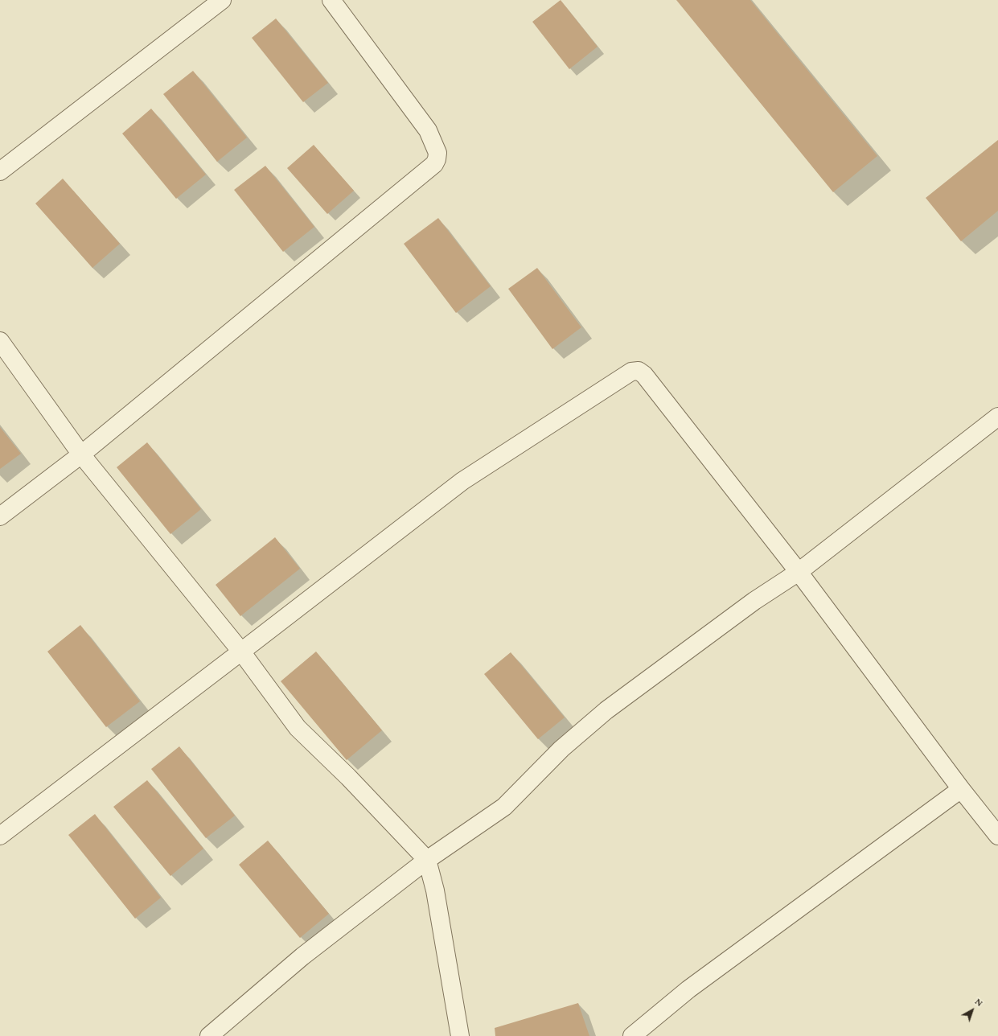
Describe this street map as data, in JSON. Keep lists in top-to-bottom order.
{
  "north": "top right"
}
